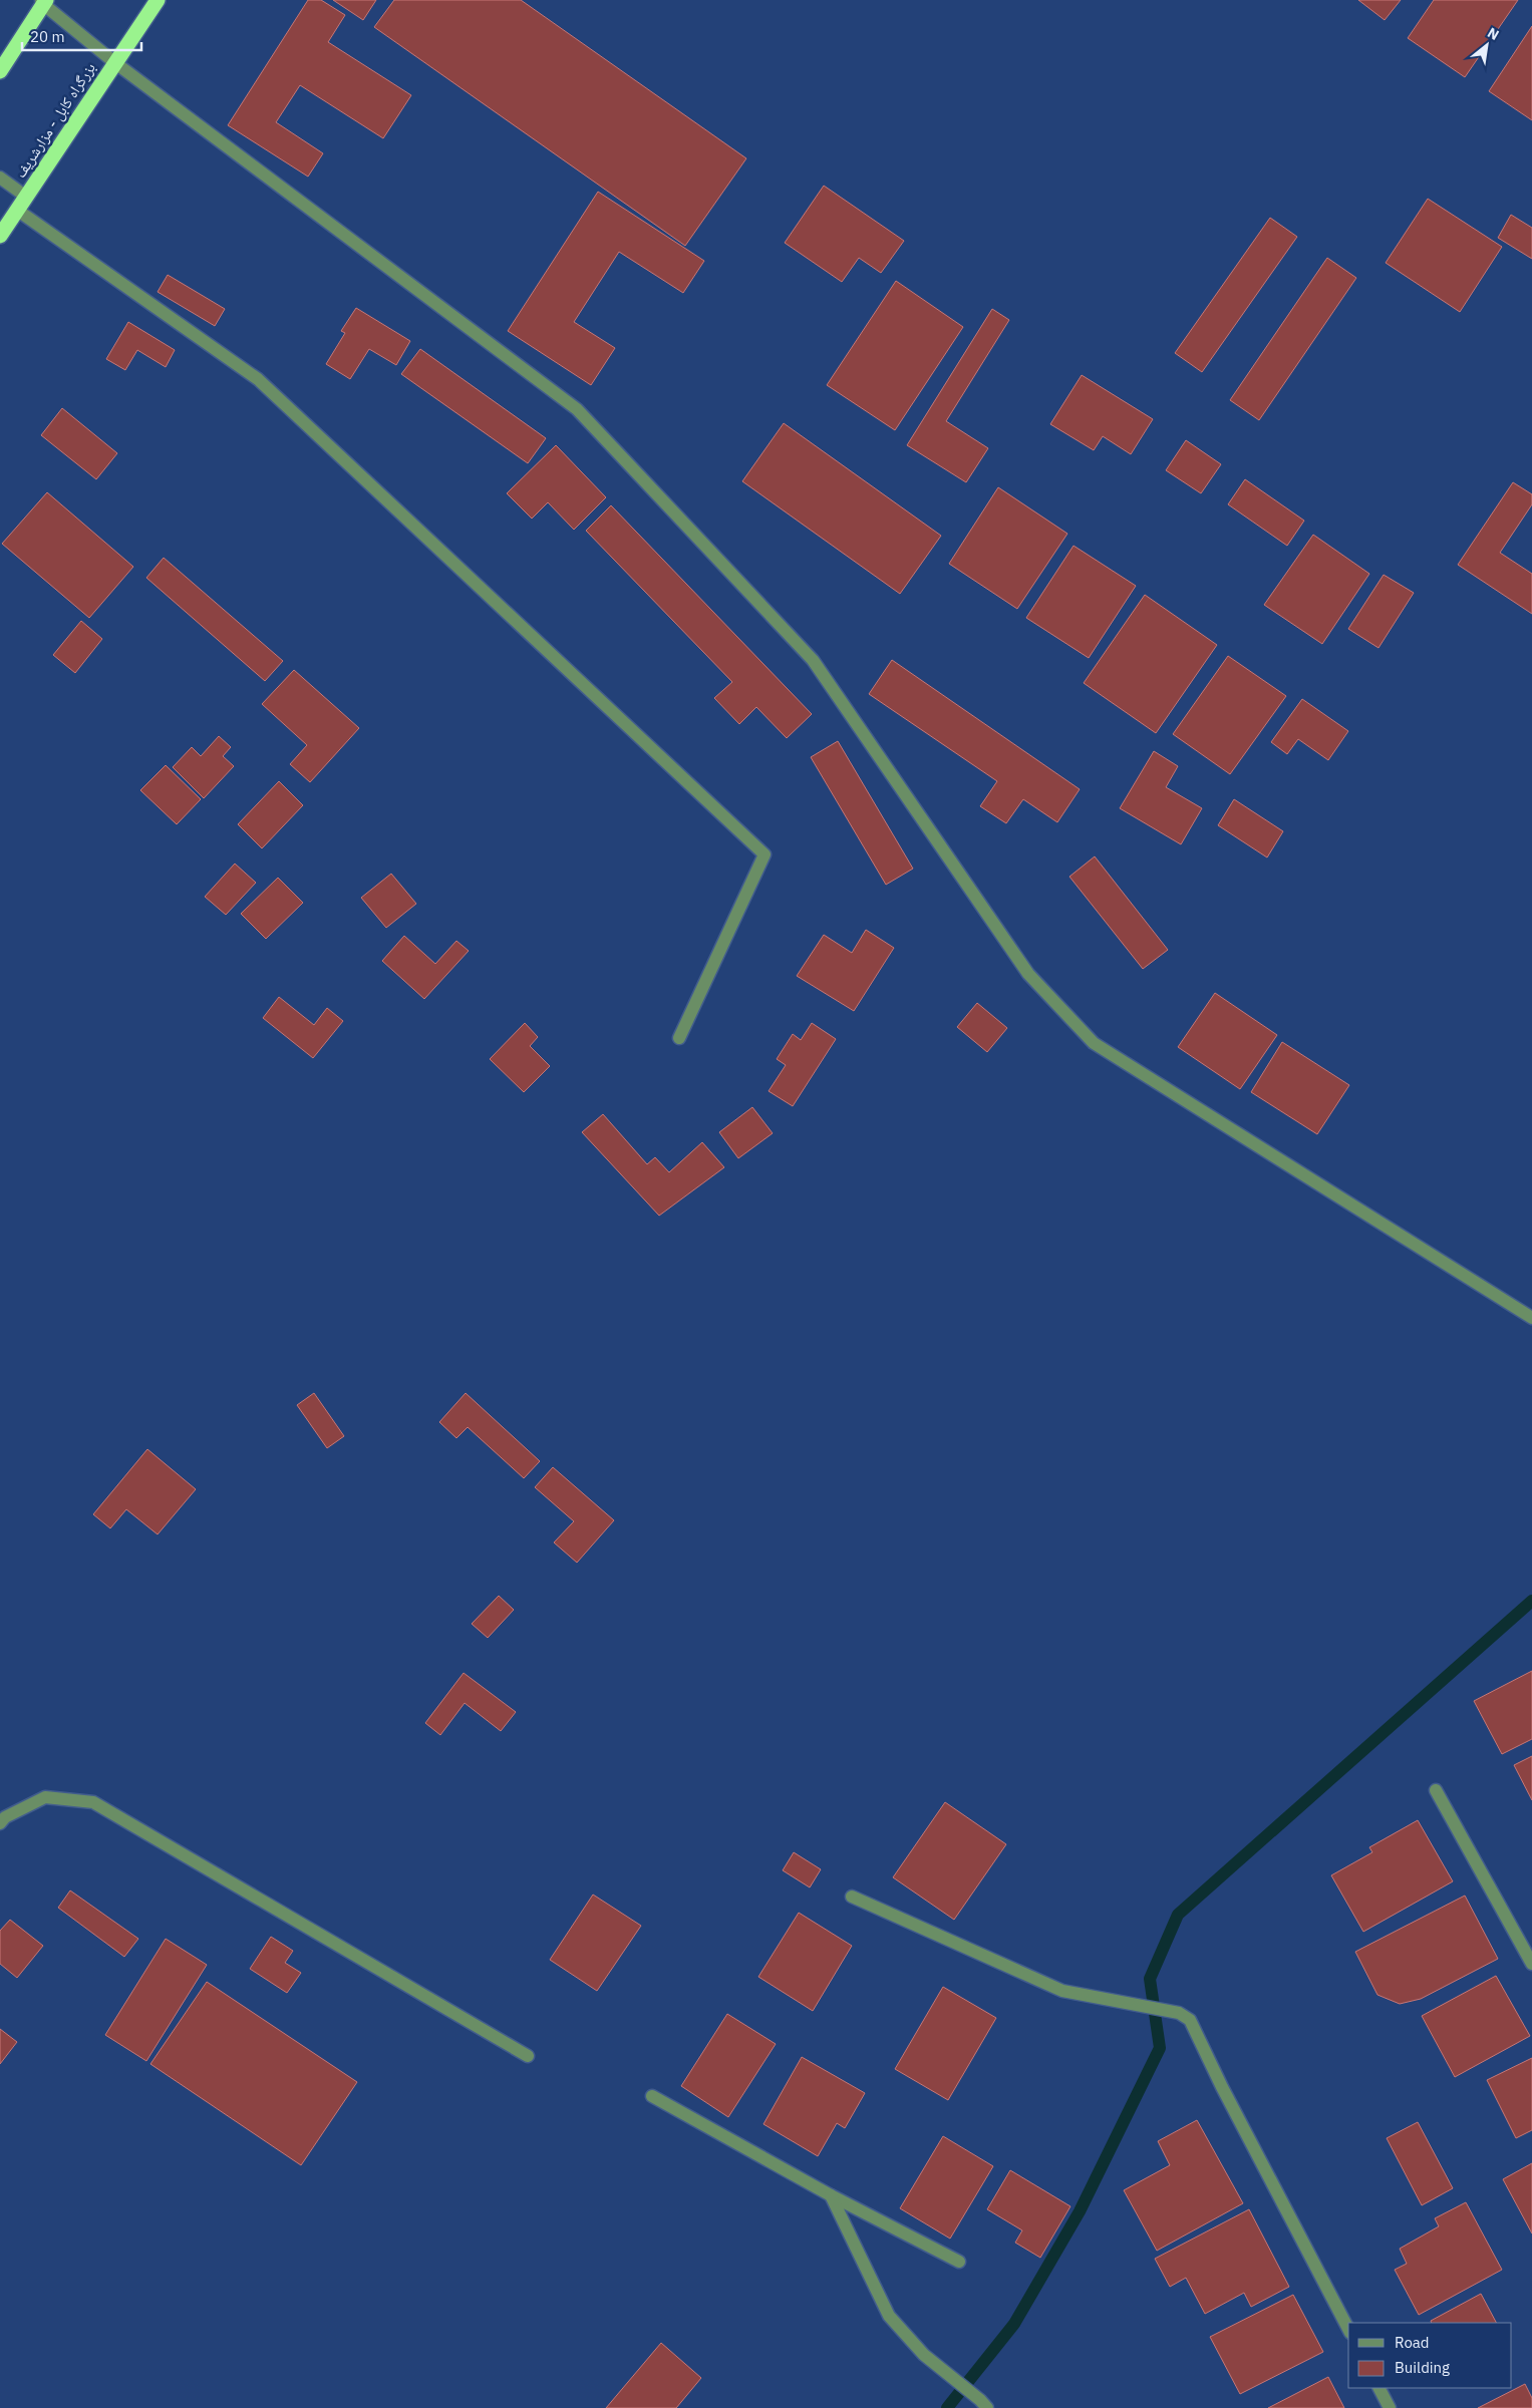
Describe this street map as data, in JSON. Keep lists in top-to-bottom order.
{
  "streets": {
    "highway": ["بزرگراه کابل - مزارشریف"]
  },
  "legend": ["Road", "Building"],
  "scale_bar": "20 m",
  "north": "top right"
}
